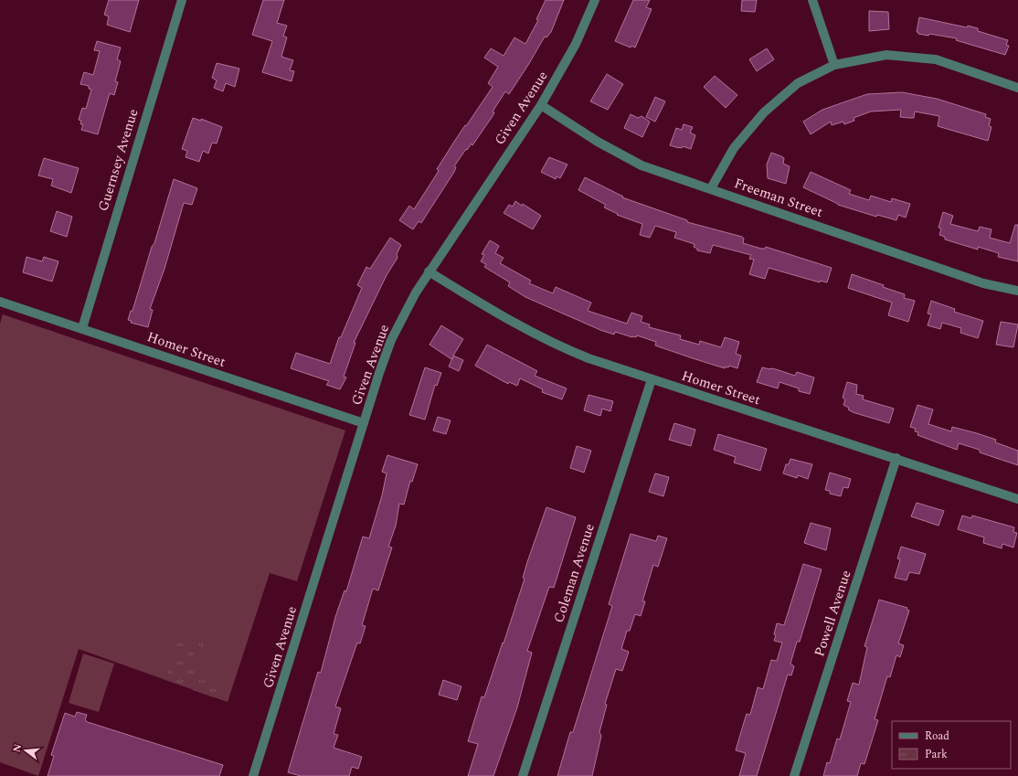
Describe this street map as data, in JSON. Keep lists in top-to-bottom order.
{
  "streets": {
    "street": [
      "Given Avenue",
      "Guernsey Avenue",
      "Freeman Street",
      "Homer Street",
      "Coleman Avenue",
      "Powell Avenue"
    ]
  },
  "crossings": [
    ["Given Avenue", "Freeman Street"],
    ["Given Avenue", "Homer Street"],
    ["Guernsey Avenue", "Homer Street"],
    ["Homer Street", "Coleman Avenue"],
    ["Homer Street", "Powell Avenue"]
  ],
  "legend": ["Road", "Park"],
  "north": "left"
}
